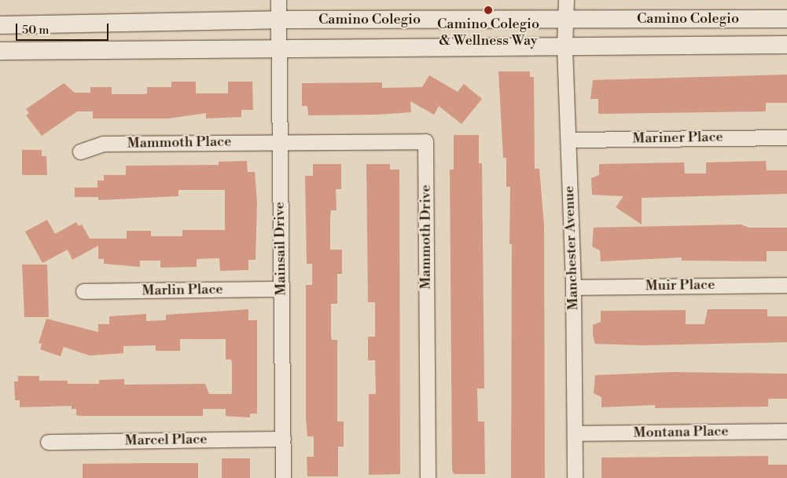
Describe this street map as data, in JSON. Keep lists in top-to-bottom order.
{
  "streets": {
    "street": [
      "Camino Colegio",
      "Mariner Place",
      "Mammoth Place",
      "Mammoth Drive",
      "Manchester Avenue",
      "Mainsail Drive",
      "Muir Place",
      "Marlin Place",
      "Montana Place",
      "Marcel Place"
    ]
  },
  "crossings": [
    ["Camino Colegio", "Manchester Avenue"],
    ["Camino Colegio", "Mainsail Drive"],
    ["Mariner Place", "Manchester Avenue"],
    ["Mammoth Place", "Mammoth Drive"],
    ["Mammoth Place", "Mainsail Drive"],
    ["Mammoth Drive", "Mainsail Drive"],
    ["Manchester Avenue", "Muir Place"],
    ["Manchester Avenue", "Montana Place"],
    ["Mainsail Drive", "Marlin Place"],
    ["Mainsail Drive", "Marcel Place"]
  ],
  "places": ["Camino Colegio & Wellness Way"],
  "scale_bar": "50 m"
}
